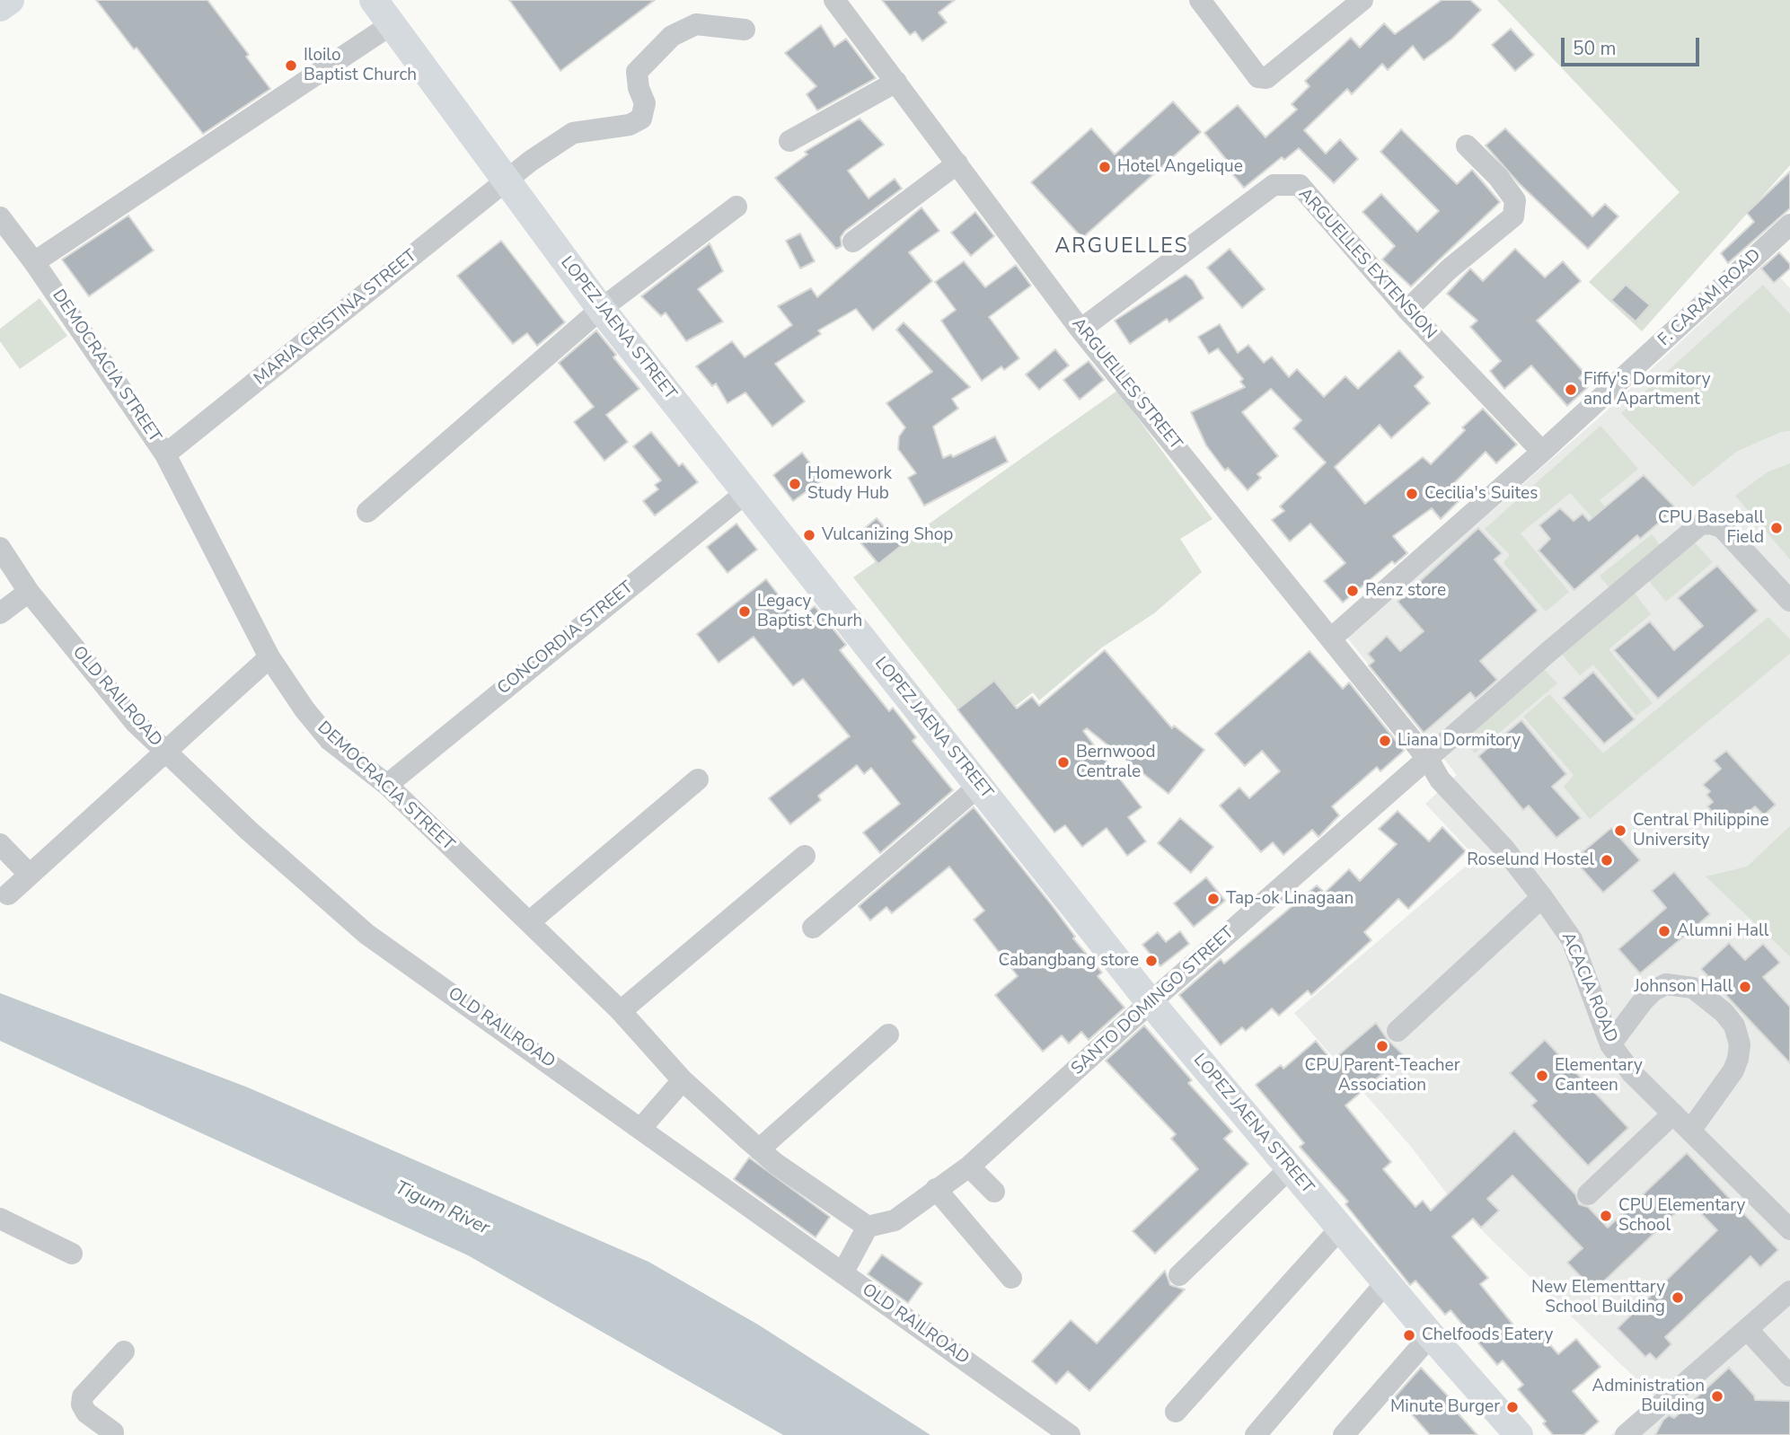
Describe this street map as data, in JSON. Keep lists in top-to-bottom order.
{
  "streets": {
    "main road": ["LOPEZ JAENA STREET"],
    "street": [
      "ARGUELLES EXTENSION",
      "F. CARAM ROAD",
      "MARIA CRISTINA STREET",
      "DEMOCRACIA STREET",
      "ARGUELLES STREET",
      "CONCORDIA STREET",
      "OLD RAILROAD",
      "ACACIA ROAD",
      "SANTO DOMINGO STREET"
    ]
  },
  "crossings": [
    ["ARGUELLES EXTENSION", "F. CARAM ROAD"],
    ["ARGUELLES EXTENSION", "ARGUELLES STREET"],
    ["MARIA CRISTINA STREET", "LOPEZ JAENA STREET"],
    ["MARIA CRISTINA STREET", "DEMOCRACIA STREET"],
    ["LOPEZ JAENA STREET", "CONCORDIA STREET"],
    ["LOPEZ JAENA STREET", "SANTO DOMINGO STREET"],
    ["DEMOCRACIA STREET", "CONCORDIA STREET"],
    ["DEMOCRACIA STREET", "SANTO DOMINGO STREET"],
    ["ARGUELLES STREET", "ACACIA ROAD"],
    ["ARGUELLES STREET", "SANTO DOMINGO STREET"],
    ["ACACIA ROAD", "SANTO DOMINGO STREET"]
  ],
  "districts": ["ARGUELLES"],
  "water": ["Tigum River"],
  "places": [
    "Iloilo Baptist Church",
    "Hotel Angelique",
    "Fiffy's Dormitory and Apartment",
    "Homework Study Hub",
    "Cecilia's Suites",
    "CPU Baseball Field",
    "Vulcanizing Shop",
    "Renz store",
    "Legacy Baptist Churh",
    "Liana Dormitory",
    "Bernwood Centrale",
    "Central Philippine University",
    "Roselund Hostel",
    "Tap-ok Linagaan",
    "Alumni Hall",
    "Cabangbang store",
    "Johnson Hall",
    "CPU Parent-Teacher Association",
    "Elementary Canteen",
    "CPU Elementary School",
    "New Elementtary School Building",
    "Chelfoods Eatery",
    "Administration Building",
    "Minute Burger"
  ],
  "scale_bar": "50 m"
}
